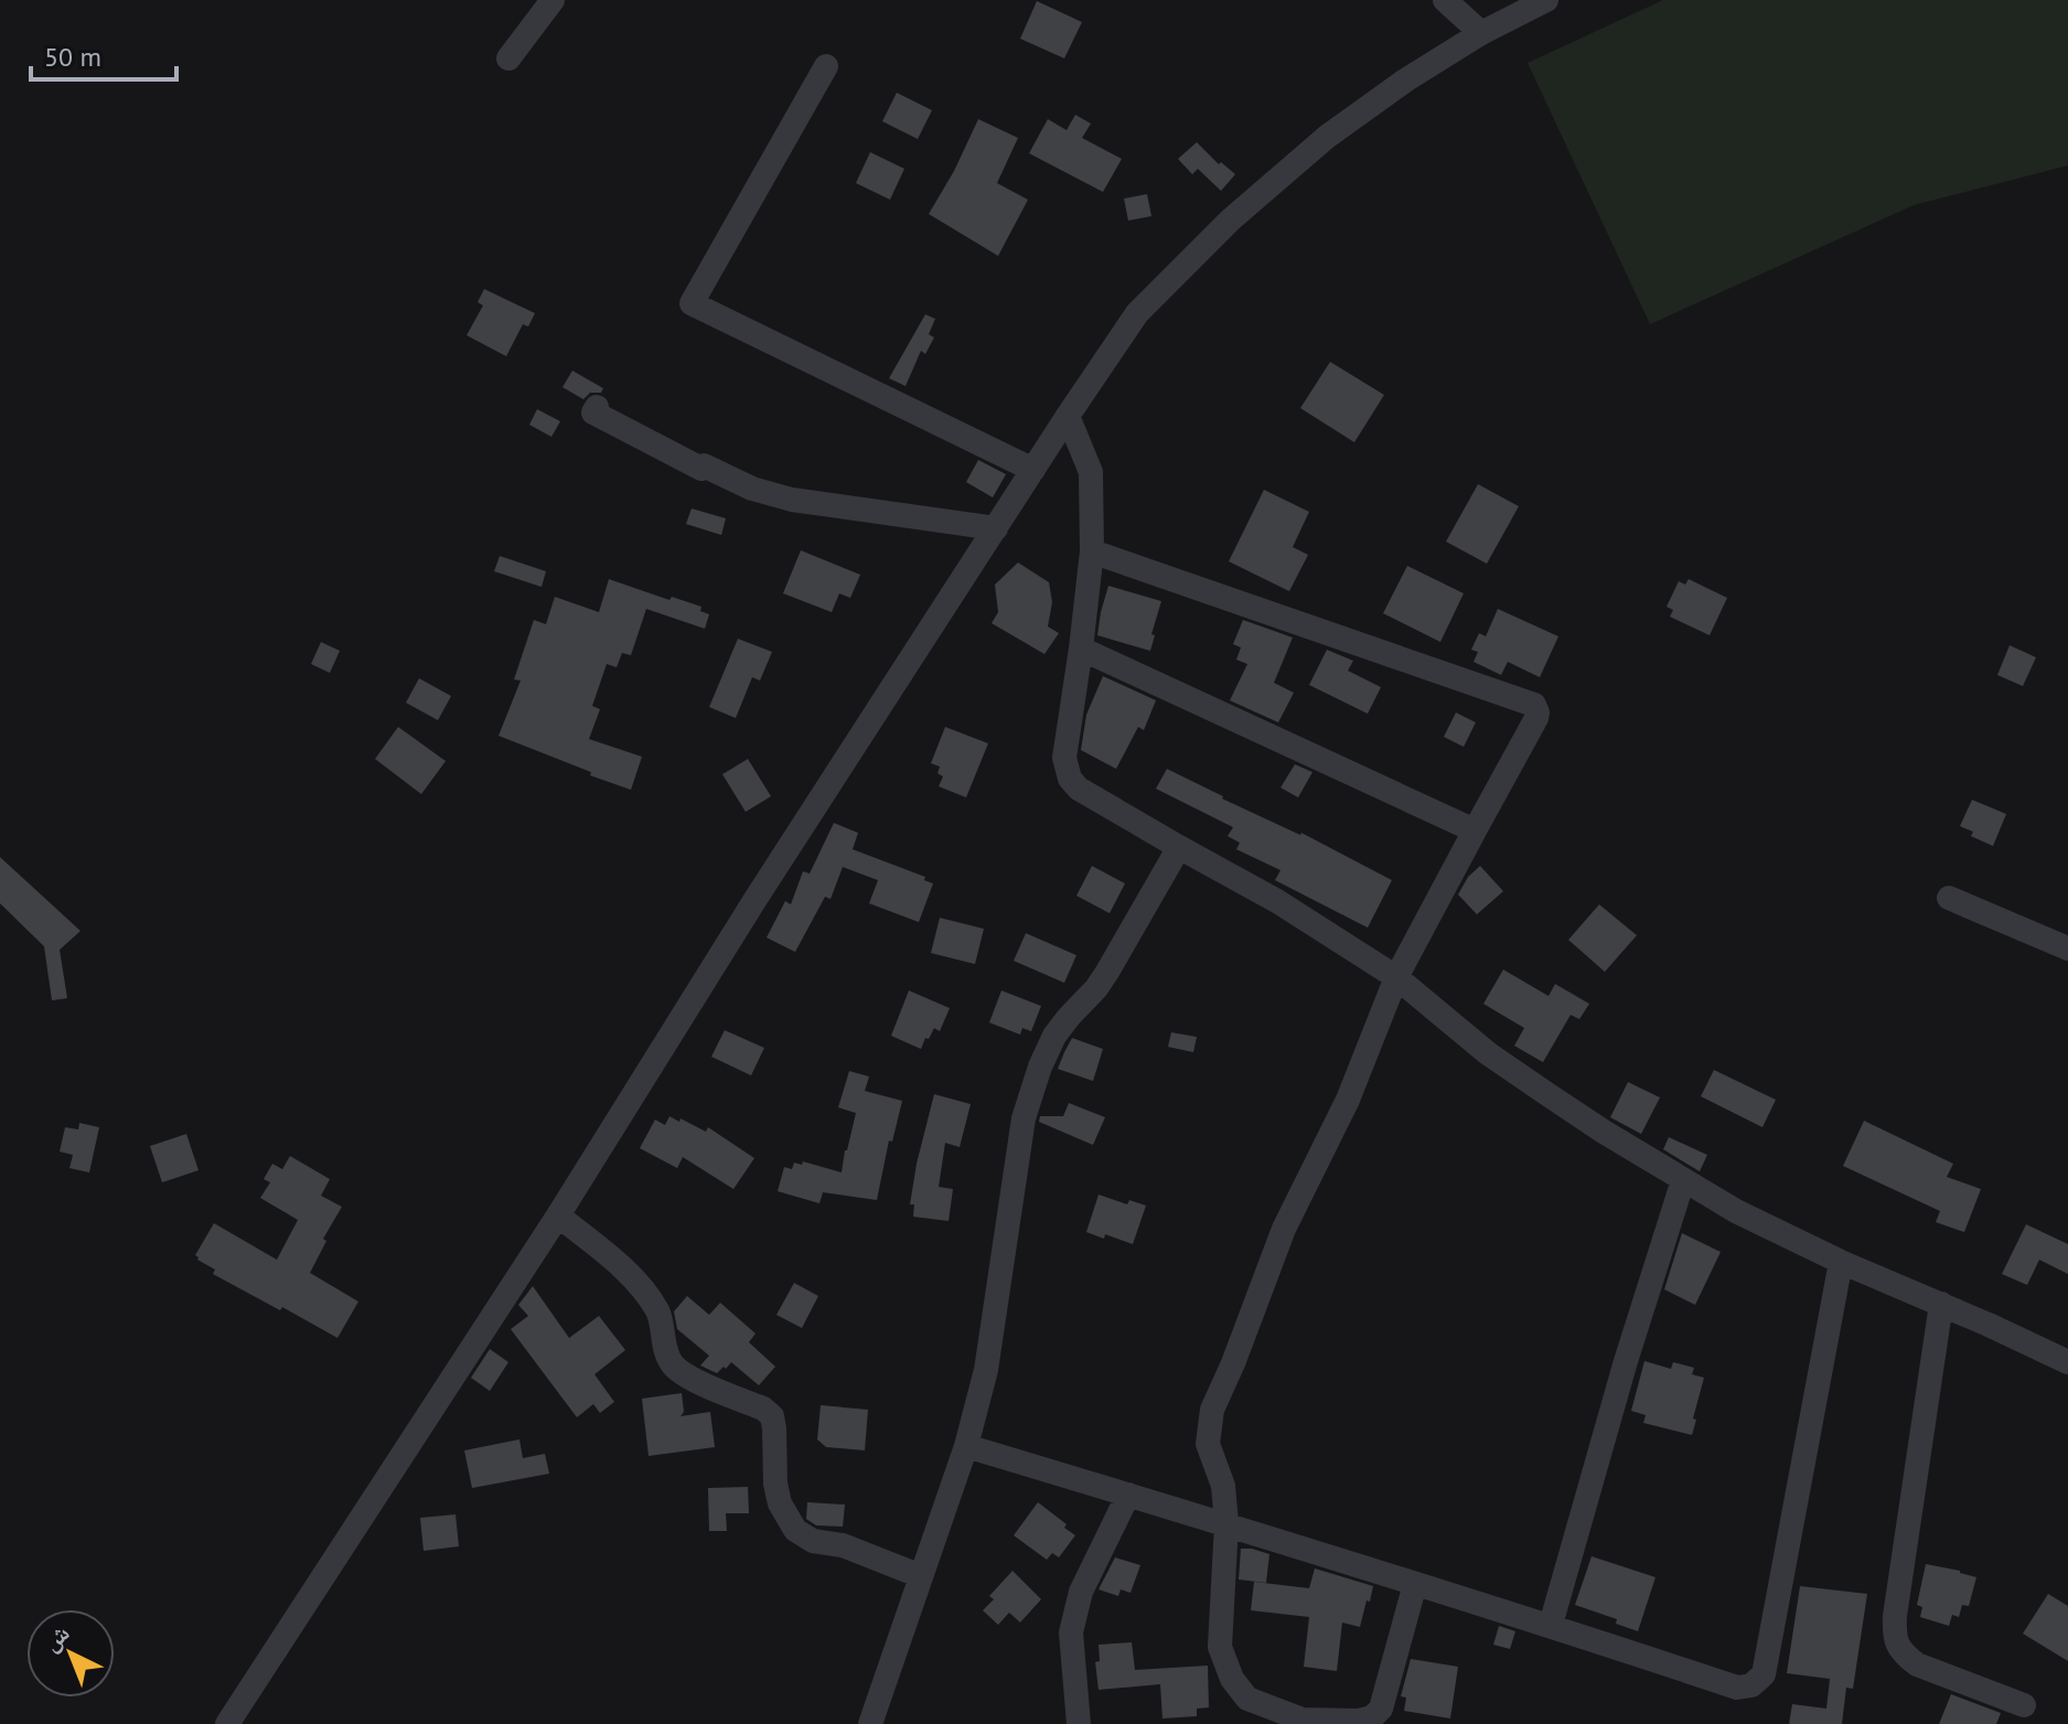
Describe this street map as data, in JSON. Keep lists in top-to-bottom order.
{
  "scale_bar": "50 m",
  "north": "top left"
}
